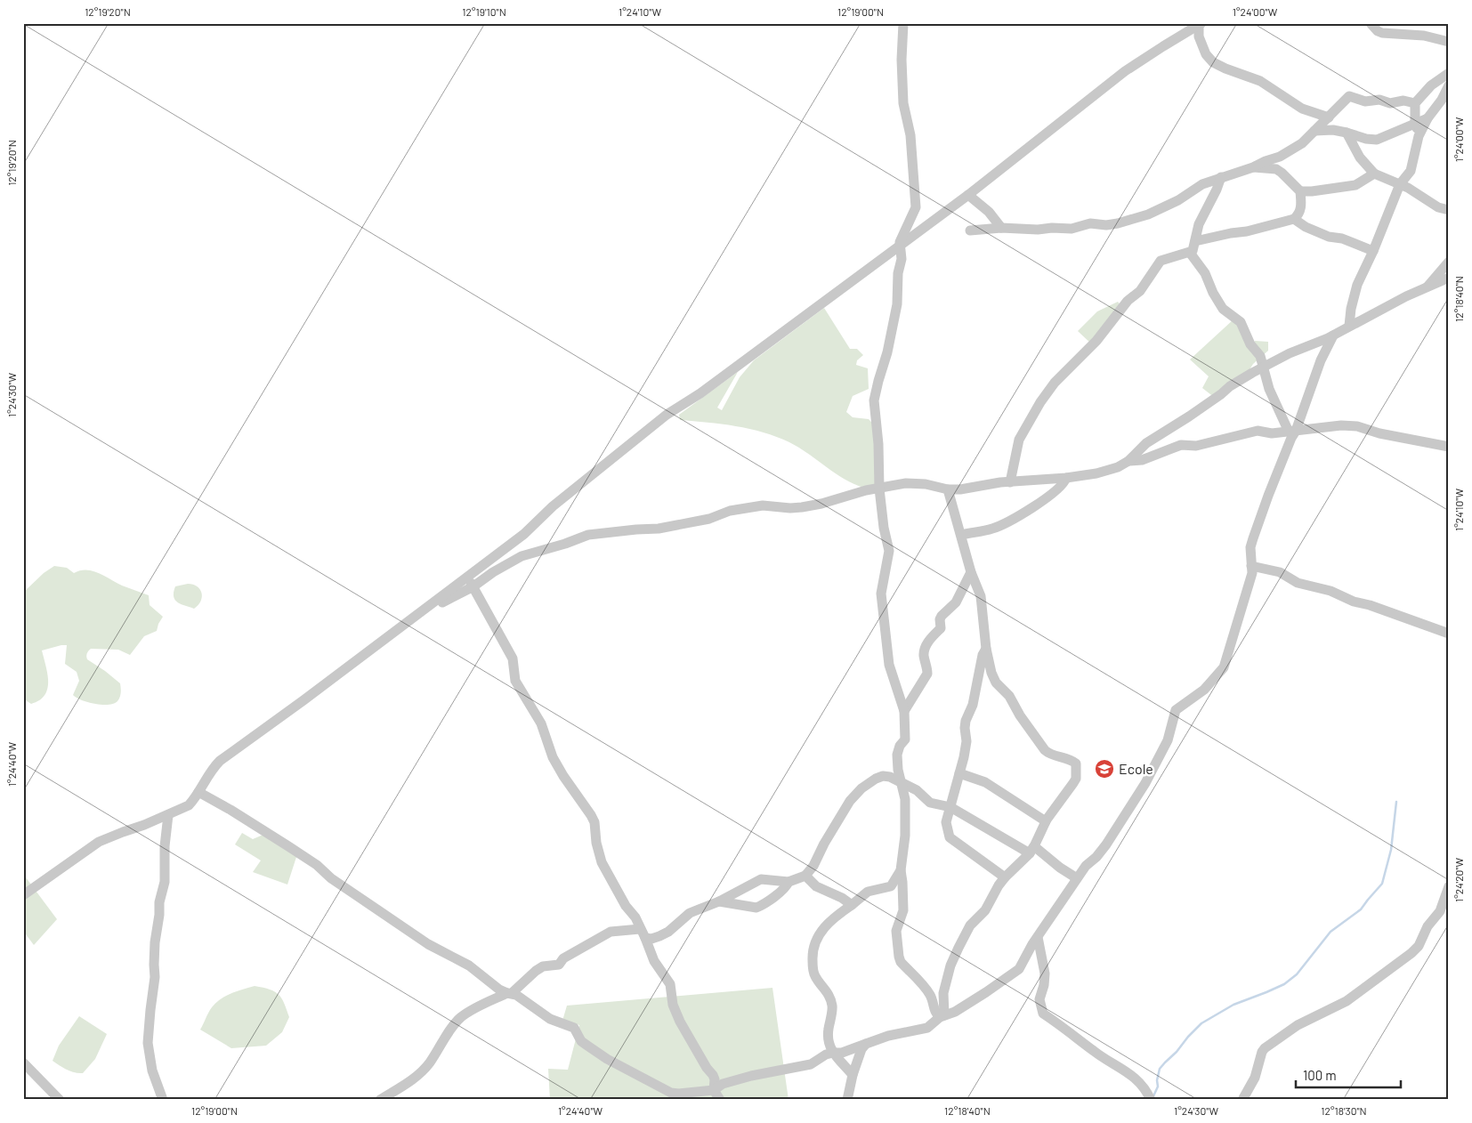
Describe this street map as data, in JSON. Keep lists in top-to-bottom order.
{
  "places": {
    "school or university": ["Ecole"]
  },
  "scale_bar": "100 m",
  "coordinates": [
    "12°19'20\"N",
    "12°19'10\"N",
    "1°24'10\"W",
    "12°19'00\"N",
    "1°24'00\"W",
    "12°18'40\"N",
    "1°24'30\"W",
    "1°24'40\"W",
    "1°24'20\"W",
    "12°18'30\"N"
  ]
}
